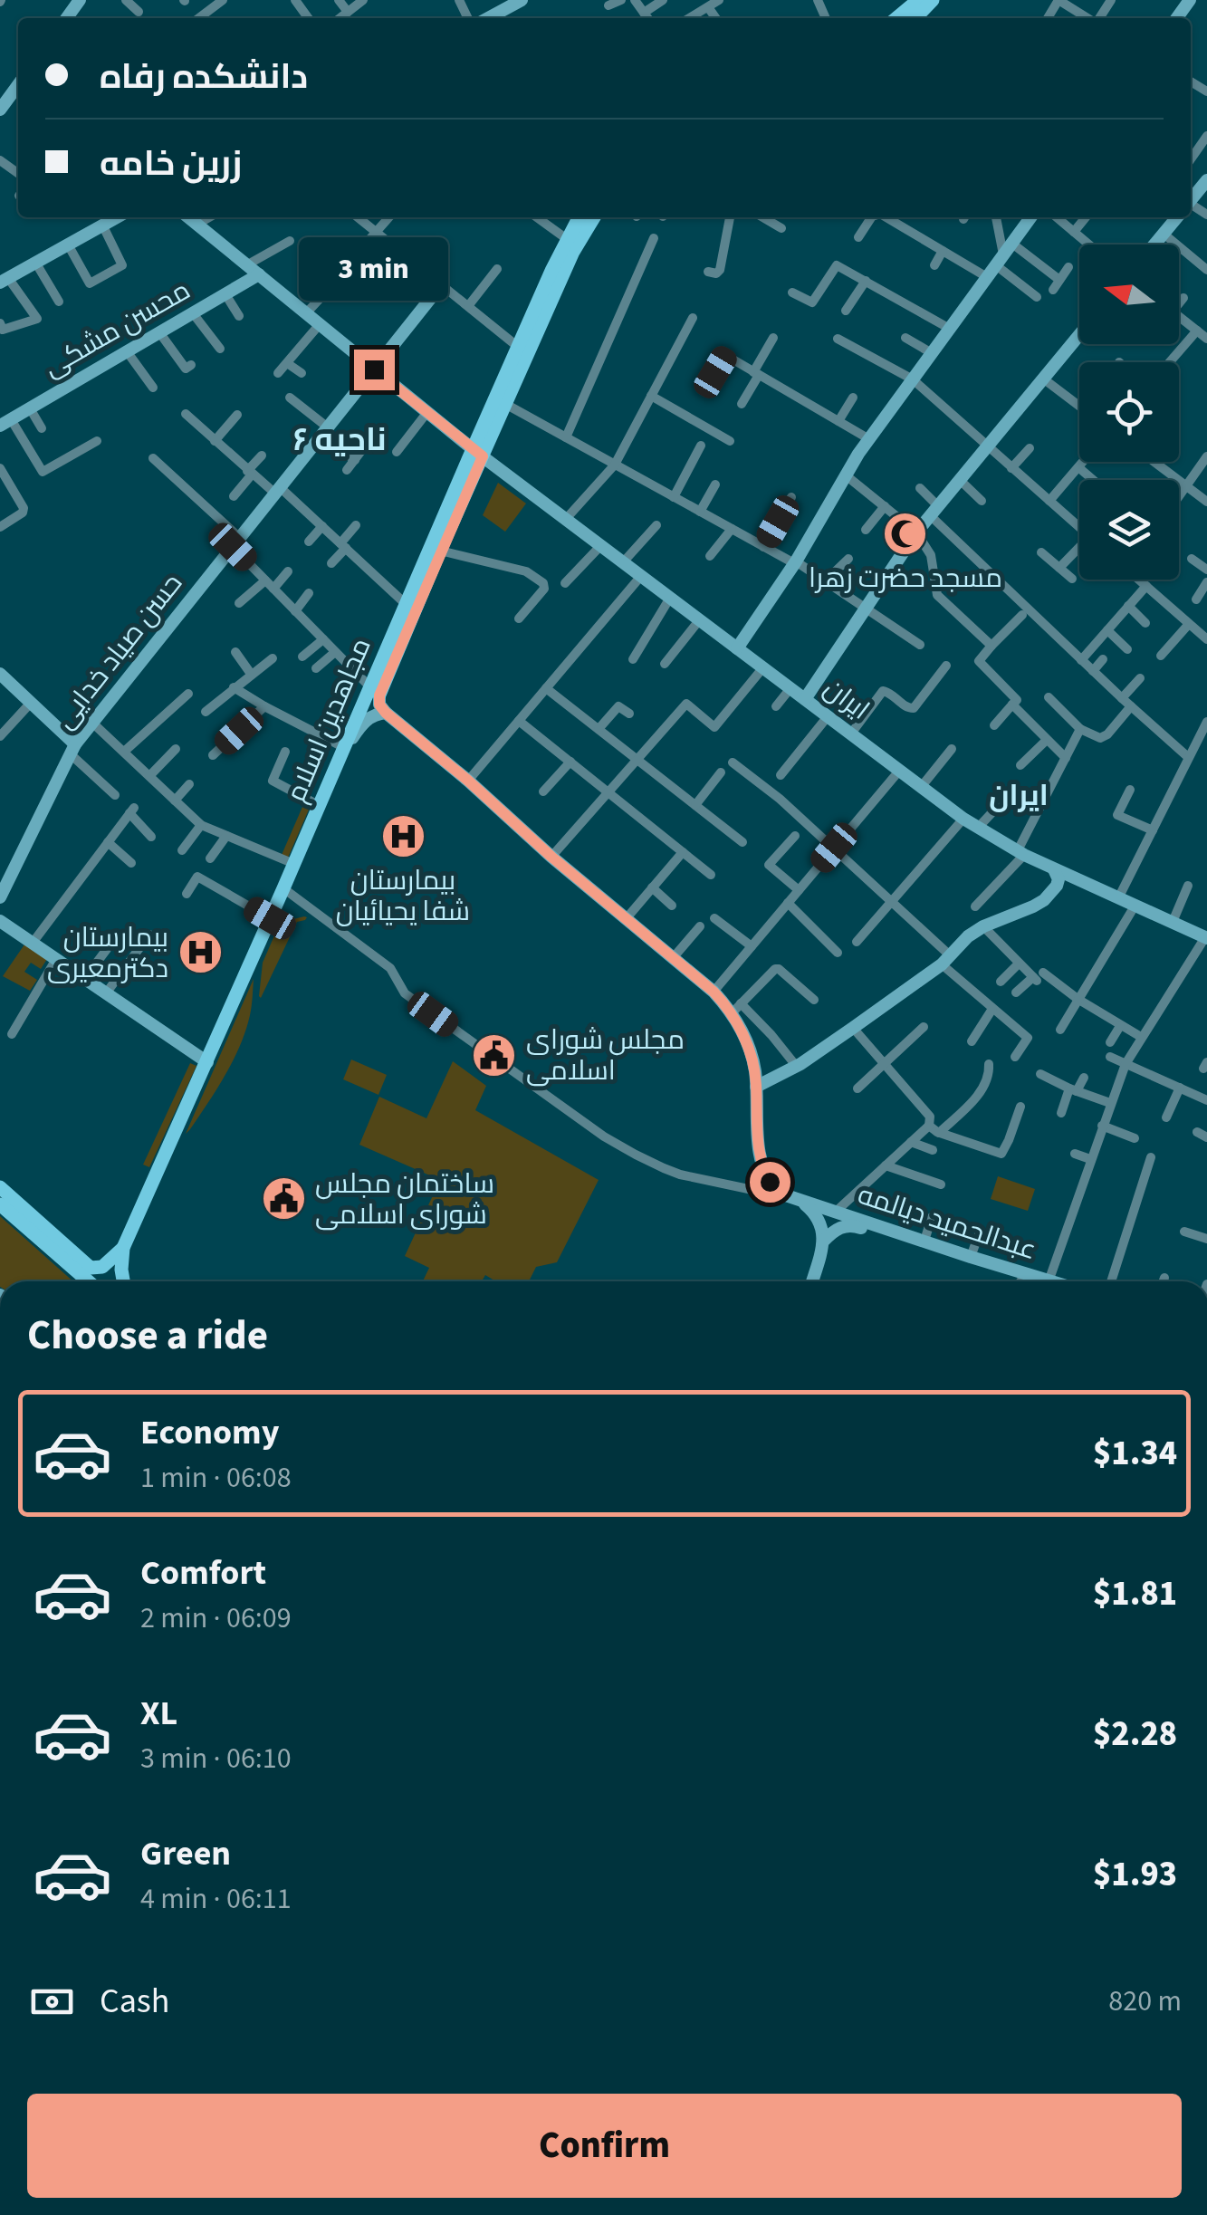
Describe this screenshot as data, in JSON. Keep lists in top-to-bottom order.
{
  "streets": {
    "main road": [
      "محسن مشکی",
      "حسن صیاد خدایی",
      "ایران",
      "مجاهدین اسلام",
      "عبدالحمید دیالمه"
    ]
  },
  "crossings": [
    ["محسن مشکی", "ایران"],
    ["حسن صیاد خدایی", "ایران"],
    ["ایران", "مجاهدین اسلام"]
  ],
  "districts": ["ناحیه ۶", "ایران"],
  "places": {
    "mosque": ["مسجد حضرت زهرا"],
    "hospital": ["بیمارستان شفا یحیائیان", "بیمارستان دکترمعیری"],
    "public building": ["مجلس شورای اسلامی", "ساختمان مجلس شورای اسلامی"]
  },
  "north": "left",
  "page": {
    "banner": ["دانشکده رفاه", "زرین خامه"],
    "bubble": "3 min",
    "heading": "Choose a ride",
    "list": [
      {
        "name": "Economy",
        "note": "1 min · 06:08",
        "value": "$1.34"
      },
      {
        "name": "Comfort",
        "note": "2 min · 06:09",
        "value": "$1.81"
      },
      {
        "name": "XL",
        "note": "3 min · 06:10",
        "value": "$2.28"
      },
      {
        "name": "Green",
        "note": "4 min · 06:11",
        "value": "$1.93"
      }
    ],
    "pay": ["Cash", "820 m"],
    "buttons": "Confirm"
  }
}
